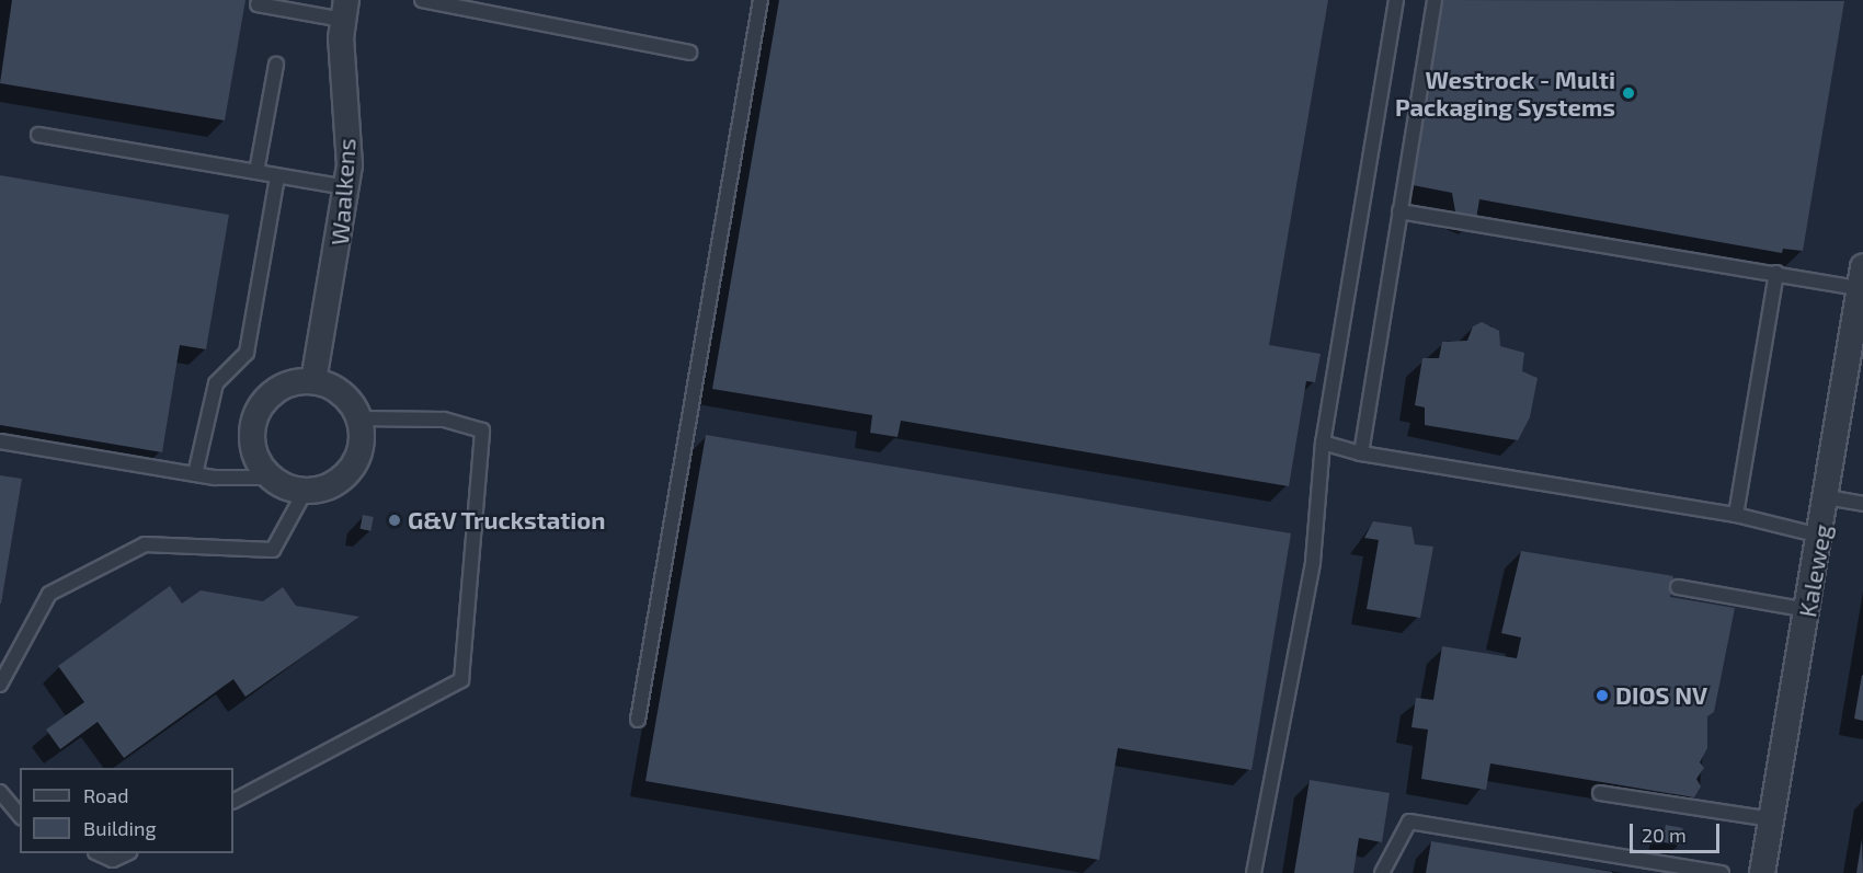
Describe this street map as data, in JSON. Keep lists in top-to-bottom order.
{
  "streets": {
    "street": ["Waalkens", "Kaleweg"]
  },
  "places": ["Westrock - Multi Packaging Systems", "G&V Truckstation", "DIOS NV"],
  "legend": ["Road", "Building"],
  "scale_bar": "20 m"
}
